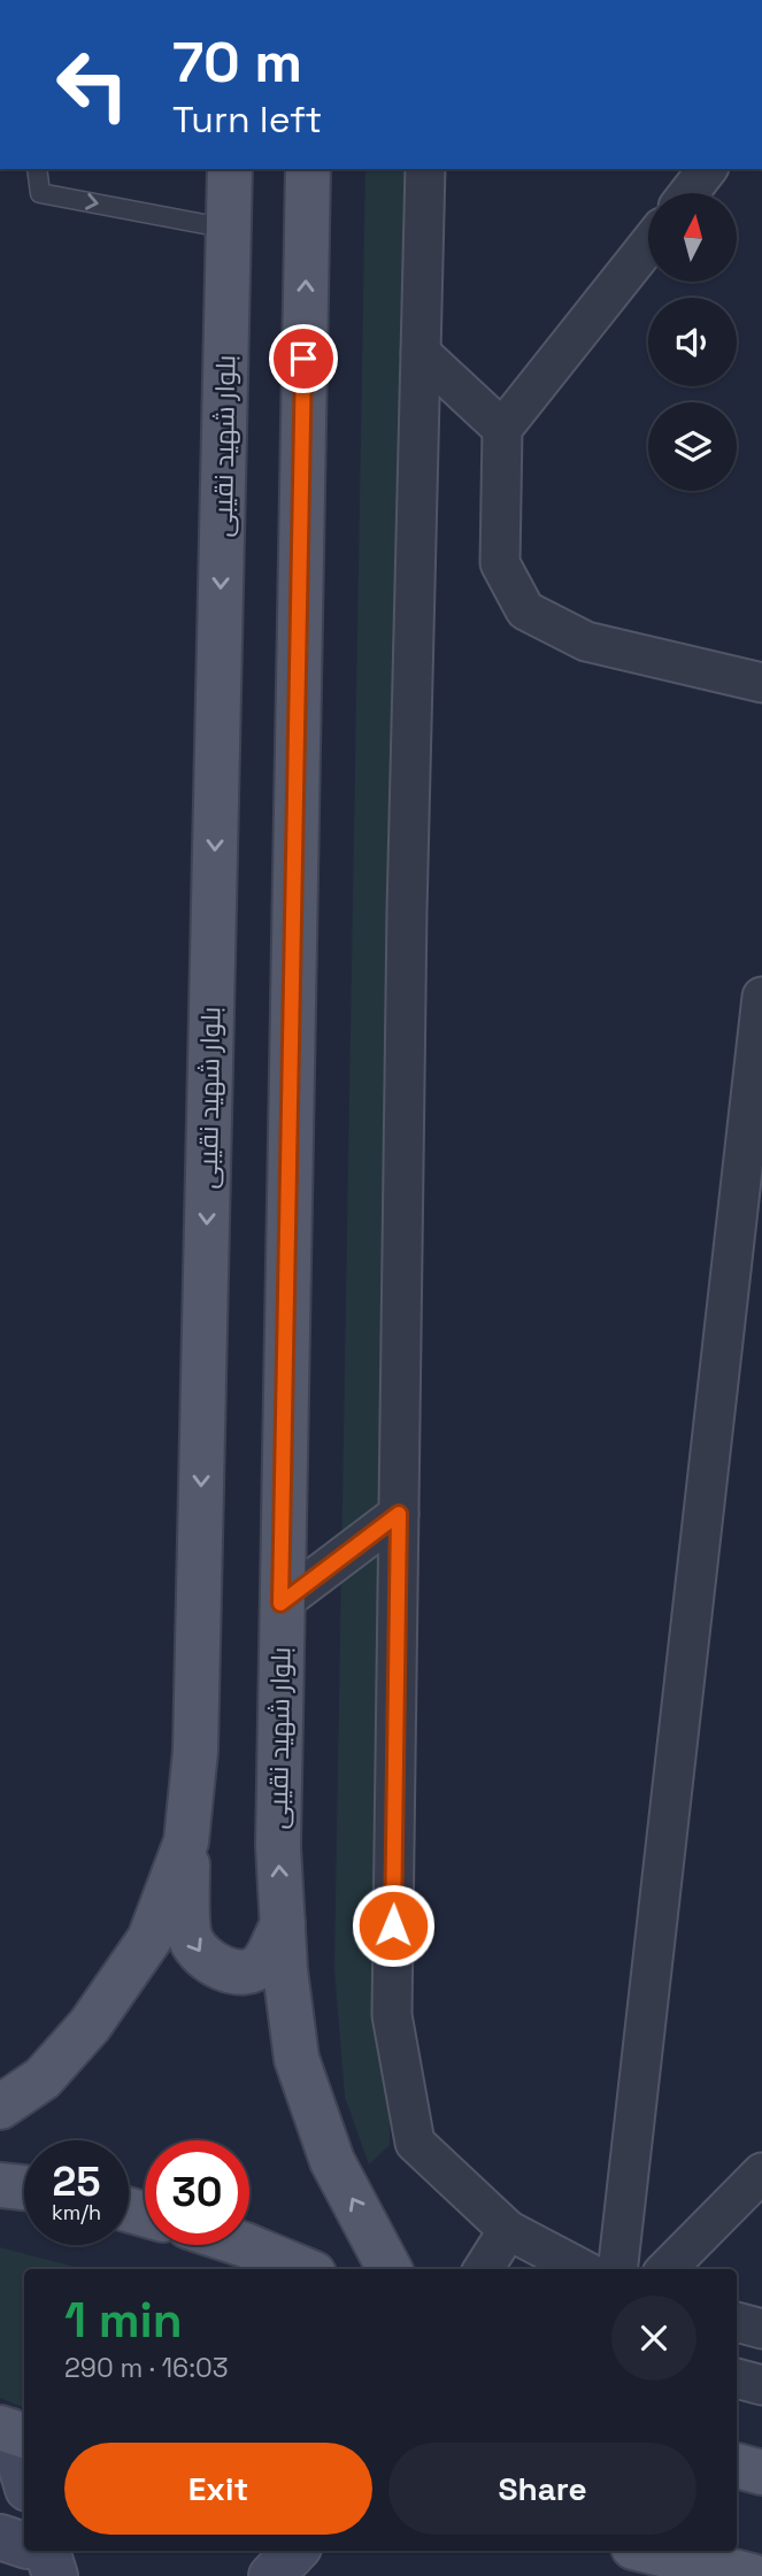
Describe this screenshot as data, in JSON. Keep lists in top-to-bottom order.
{
  "streets": {
    "main road": ["بلوار شهید نقیبی"]
  },
  "north": "top",
  "page": {
    "turn": ["70 m", "Turn left"],
    "speed": "25 km/h",
    "limit": "30",
    "heading": ["1 min", "290 m · 16:03"],
    "buttons": ["Exit", "Share"]
  }
}
